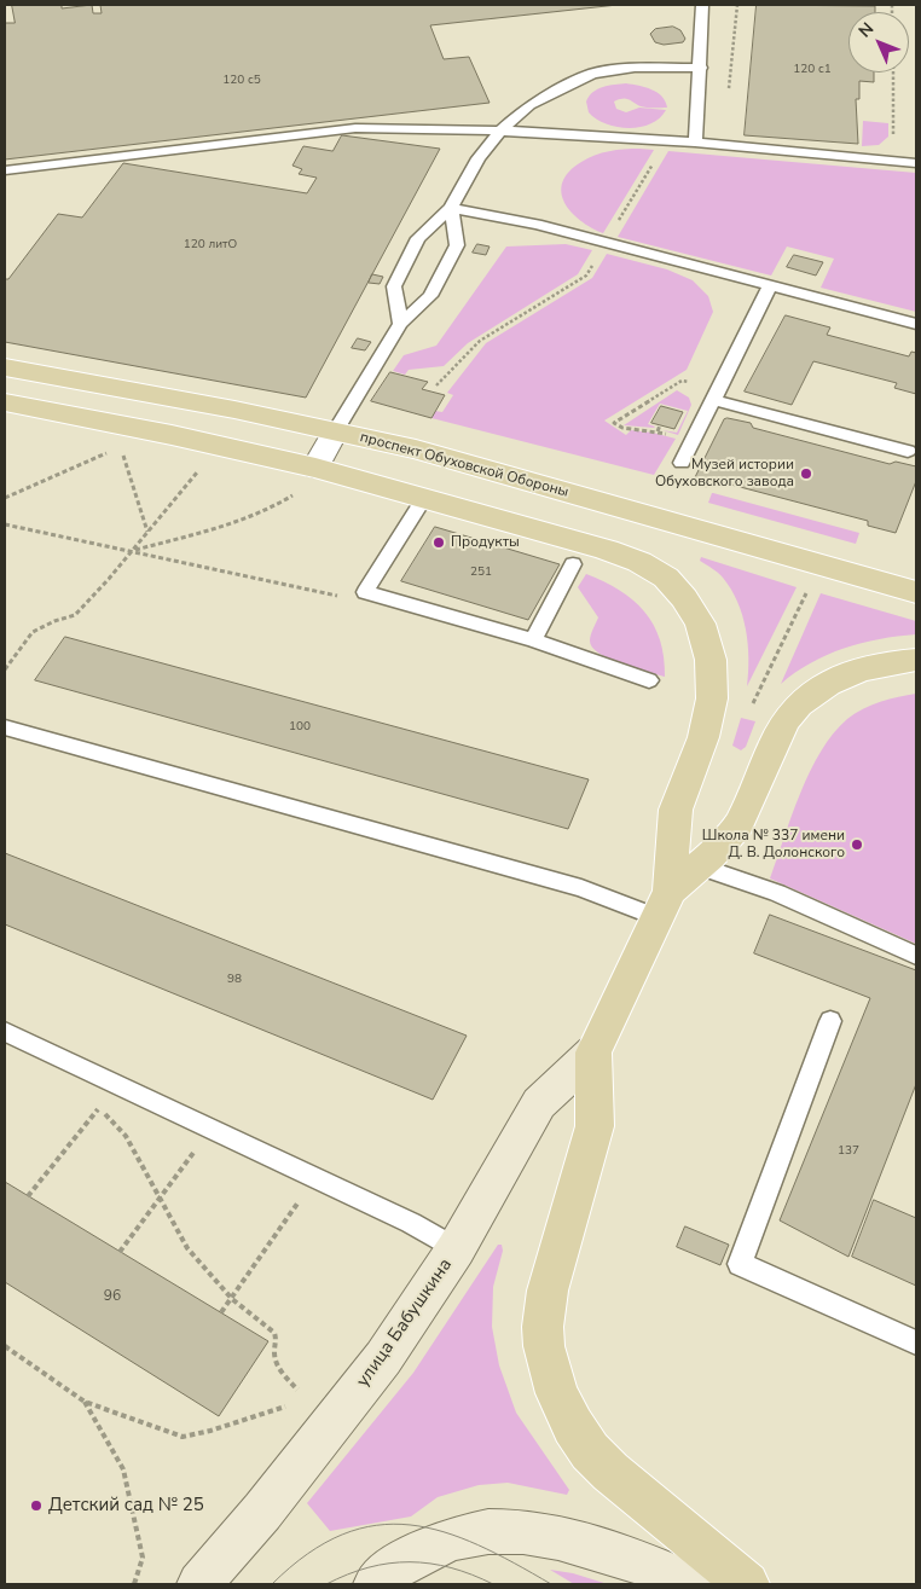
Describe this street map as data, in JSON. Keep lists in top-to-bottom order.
{
  "streets": {
    "main road": ["проспект Обуховской Обороны", "улица Бабушкина"]
  },
  "places": [
    "Музей истории Обуховского завода",
    "Продукты",
    "Школа № 337 имени Д. В. Долонского",
    "Детский сад № 25"
  ],
  "house_numbers": [
    "120 с1",
    "120 с5",
    "120 литО",
    "251",
    "100",
    "98",
    "137",
    "96"
  ],
  "north": "top left"
}
